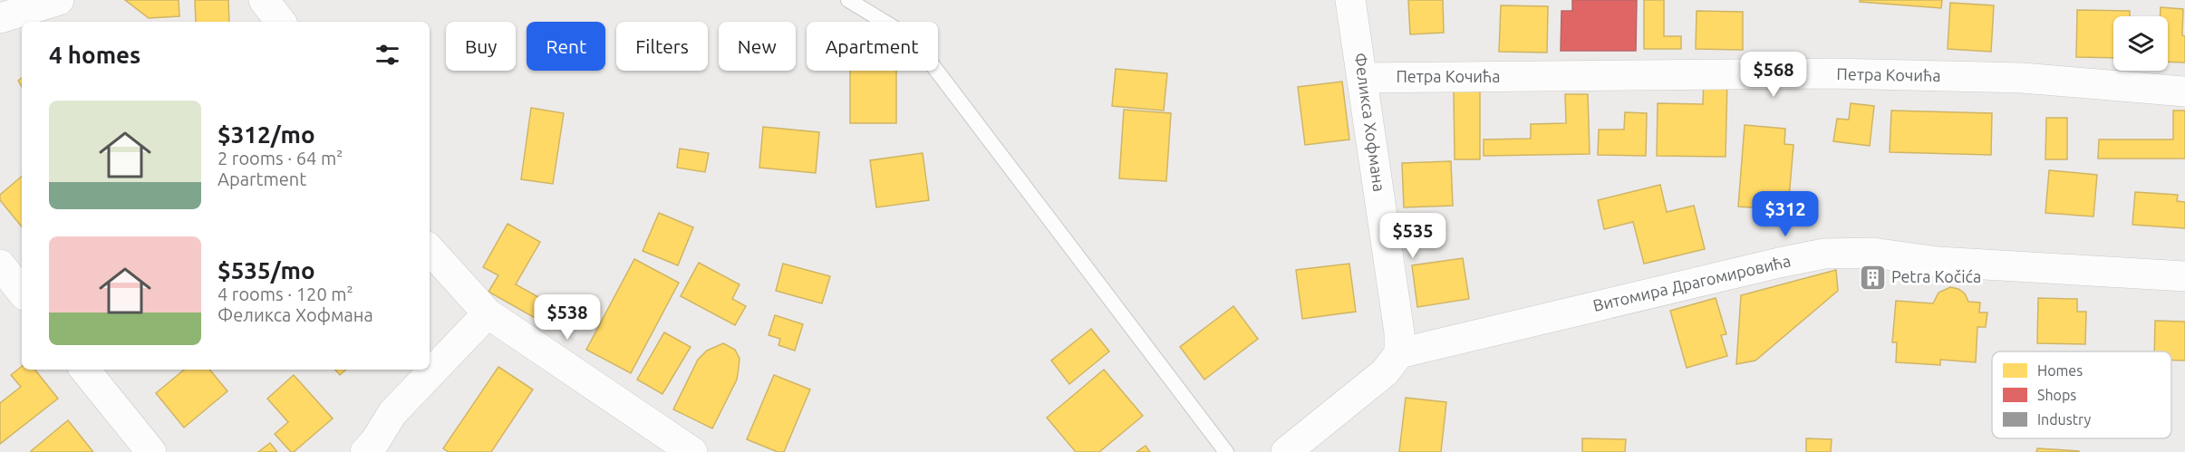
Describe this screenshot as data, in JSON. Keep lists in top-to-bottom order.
{
  "streets": {
    "street": ["Петра Кочића", "Феликса Хофмана", "Витомира Драгомировића"]
  },
  "crossings": [
    ["Петра Кочића", "Феликса Хофмана"],
    ["Феликса Хофмана", "Витомира Драгомировића"]
  ],
  "places": {
    "building": ["Petra Kočića"]
  },
  "legend": ["Homes", "Shops", "Industry"],
  "page": {
    "chip": [
      "Buy",
      "Rent",
      "Filters",
      "New",
      "Apartment"
    ],
    "heading": "4 homes",
    "price": [
      "$568",
      "$312",
      "$535",
      "$538"
    ],
    "list": [
      {
        "name": "$312/mo",
        "note": "2 rooms · 64 m² · Apartment"
      },
      {
        "name": "$535/mo",
        "note": "4 rooms · 120 m² · Феликса Хофмана"
      }
    ]
  }
}
